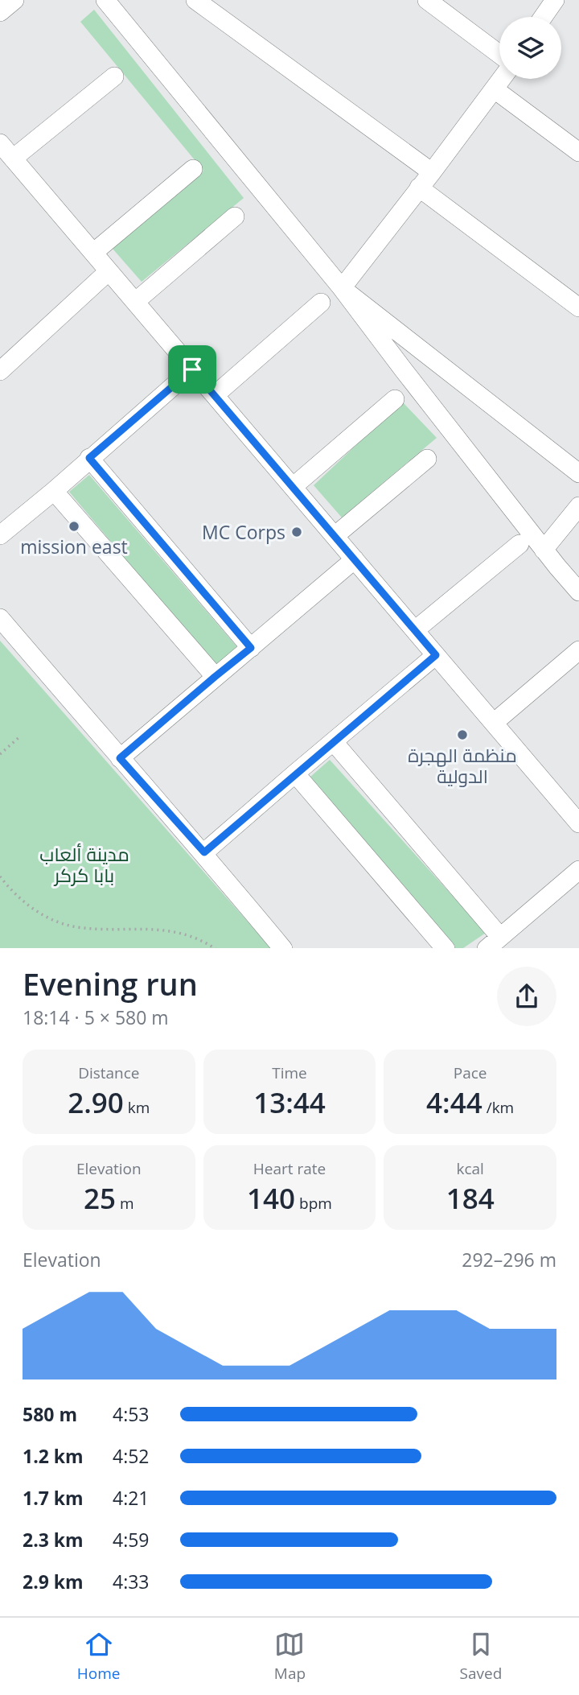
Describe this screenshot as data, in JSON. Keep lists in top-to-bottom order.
{
  "parks": ["مدينة ألعاب بابا كركر"],
  "places": ["mission east", "MC Corps", "منظمة الهجرة الدولية"],
  "page": {
    "heading": ["Evening run", "18:14 · 5 × 580 m"],
    "stats": [
      ["Distance", "2.90 km"],
      ["Time", "13:44"],
      ["Pace", "4:44 /km"],
      ["Elevation", "25 m"],
      ["Heart rate", "140 bpm"],
      ["kcal", "184"]
    ],
    "chart": ["Elevation", "292–296 m"],
    "list": [
      {
        "name": "580 m",
        "note": "4:53"
      },
      {
        "name": "1.2 km",
        "note": "4:52"
      },
      {
        "name": "1.7 km",
        "note": "4:21"
      },
      {
        "name": "2.3 km",
        "note": "4:59"
      },
      {
        "name": "2.9 km",
        "note": "4:33"
      }
    ],
    "tabs": ["Home", "Map", "Saved"]
  }
}
